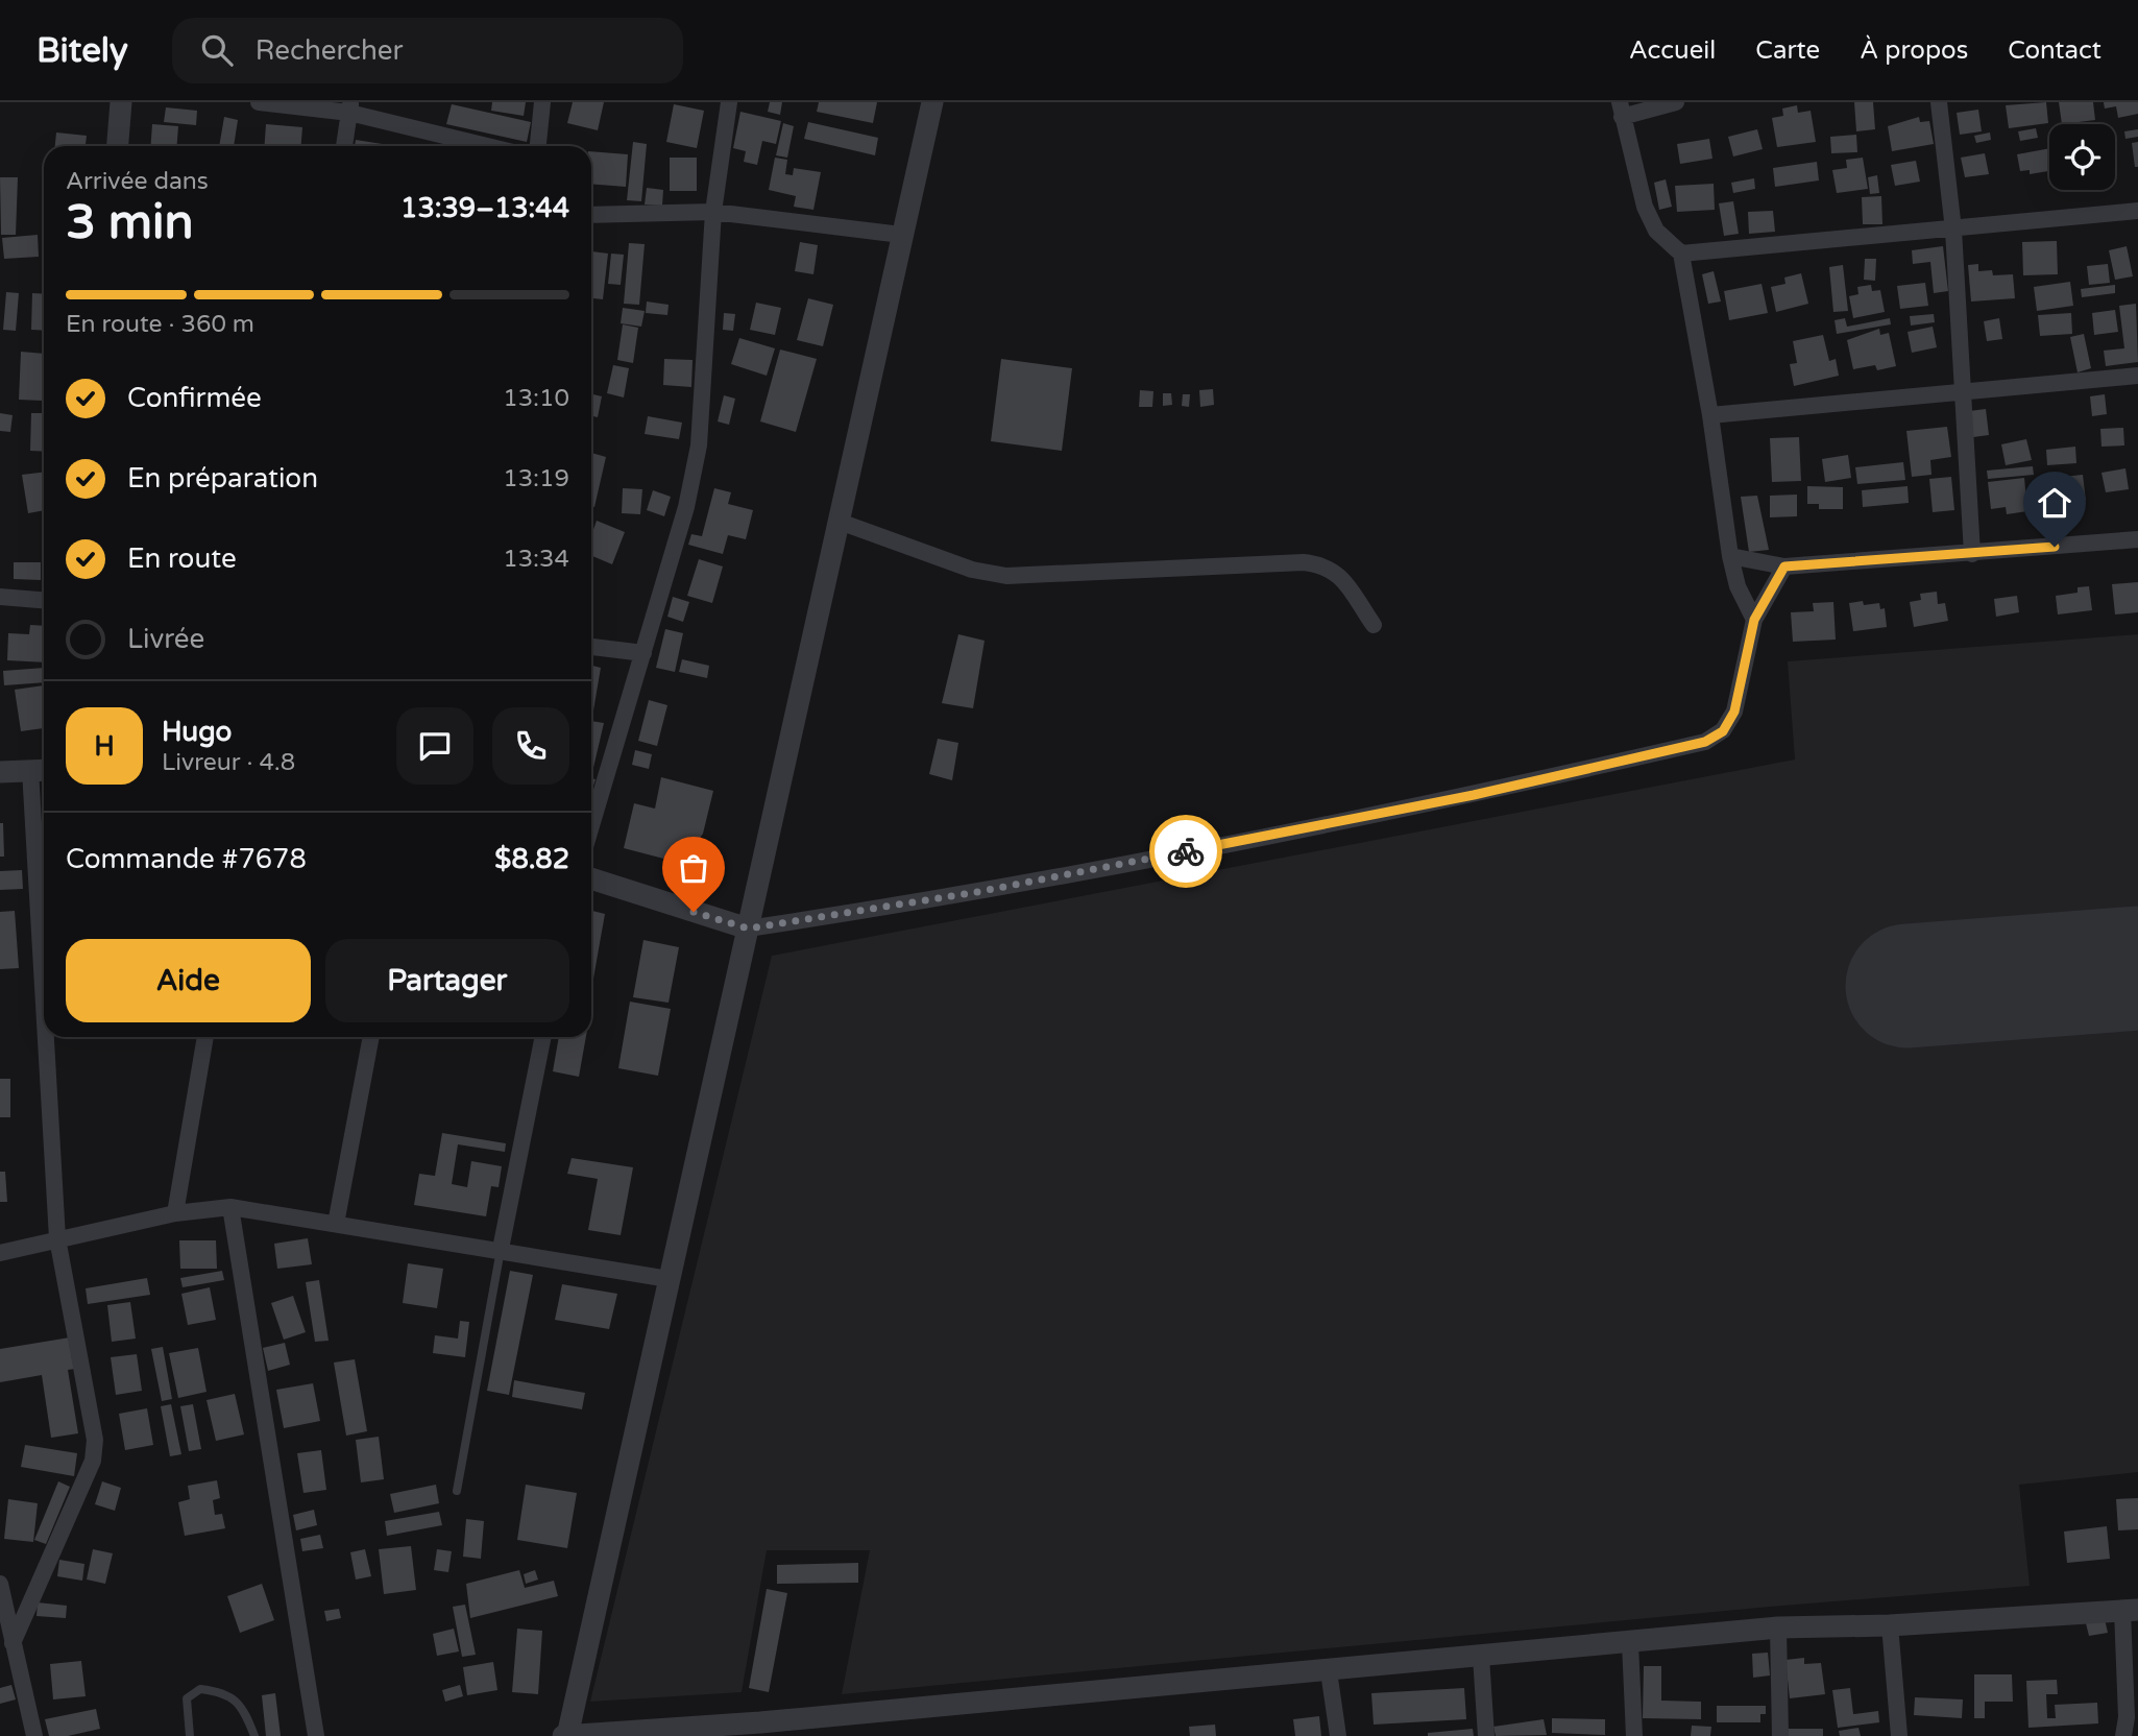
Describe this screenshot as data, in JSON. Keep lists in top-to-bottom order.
{
  "page": {
    "header": "Bitely",
    "search": "Rechercher",
    "nav": [
      "Accueil",
      "Carte",
      "À propos",
      "Contact"
    ],
    "heading": ["3 min", "Arrivée dans", "13:39–13:44"],
    "panel": [
      "Hugo",
      "Livreur · 4.8",
      "Commande #7678",
      "$8.82"
    ],
    "bar": "En route · 360 m",
    "list": [
      ["Confirmée", "13:10"],
      ["En préparation", "13:19"],
      ["En route", "13:34"],
      "Livrée"
    ],
    "round": "H",
    "buttons": ["Aide", "Partager"]
  }
}
